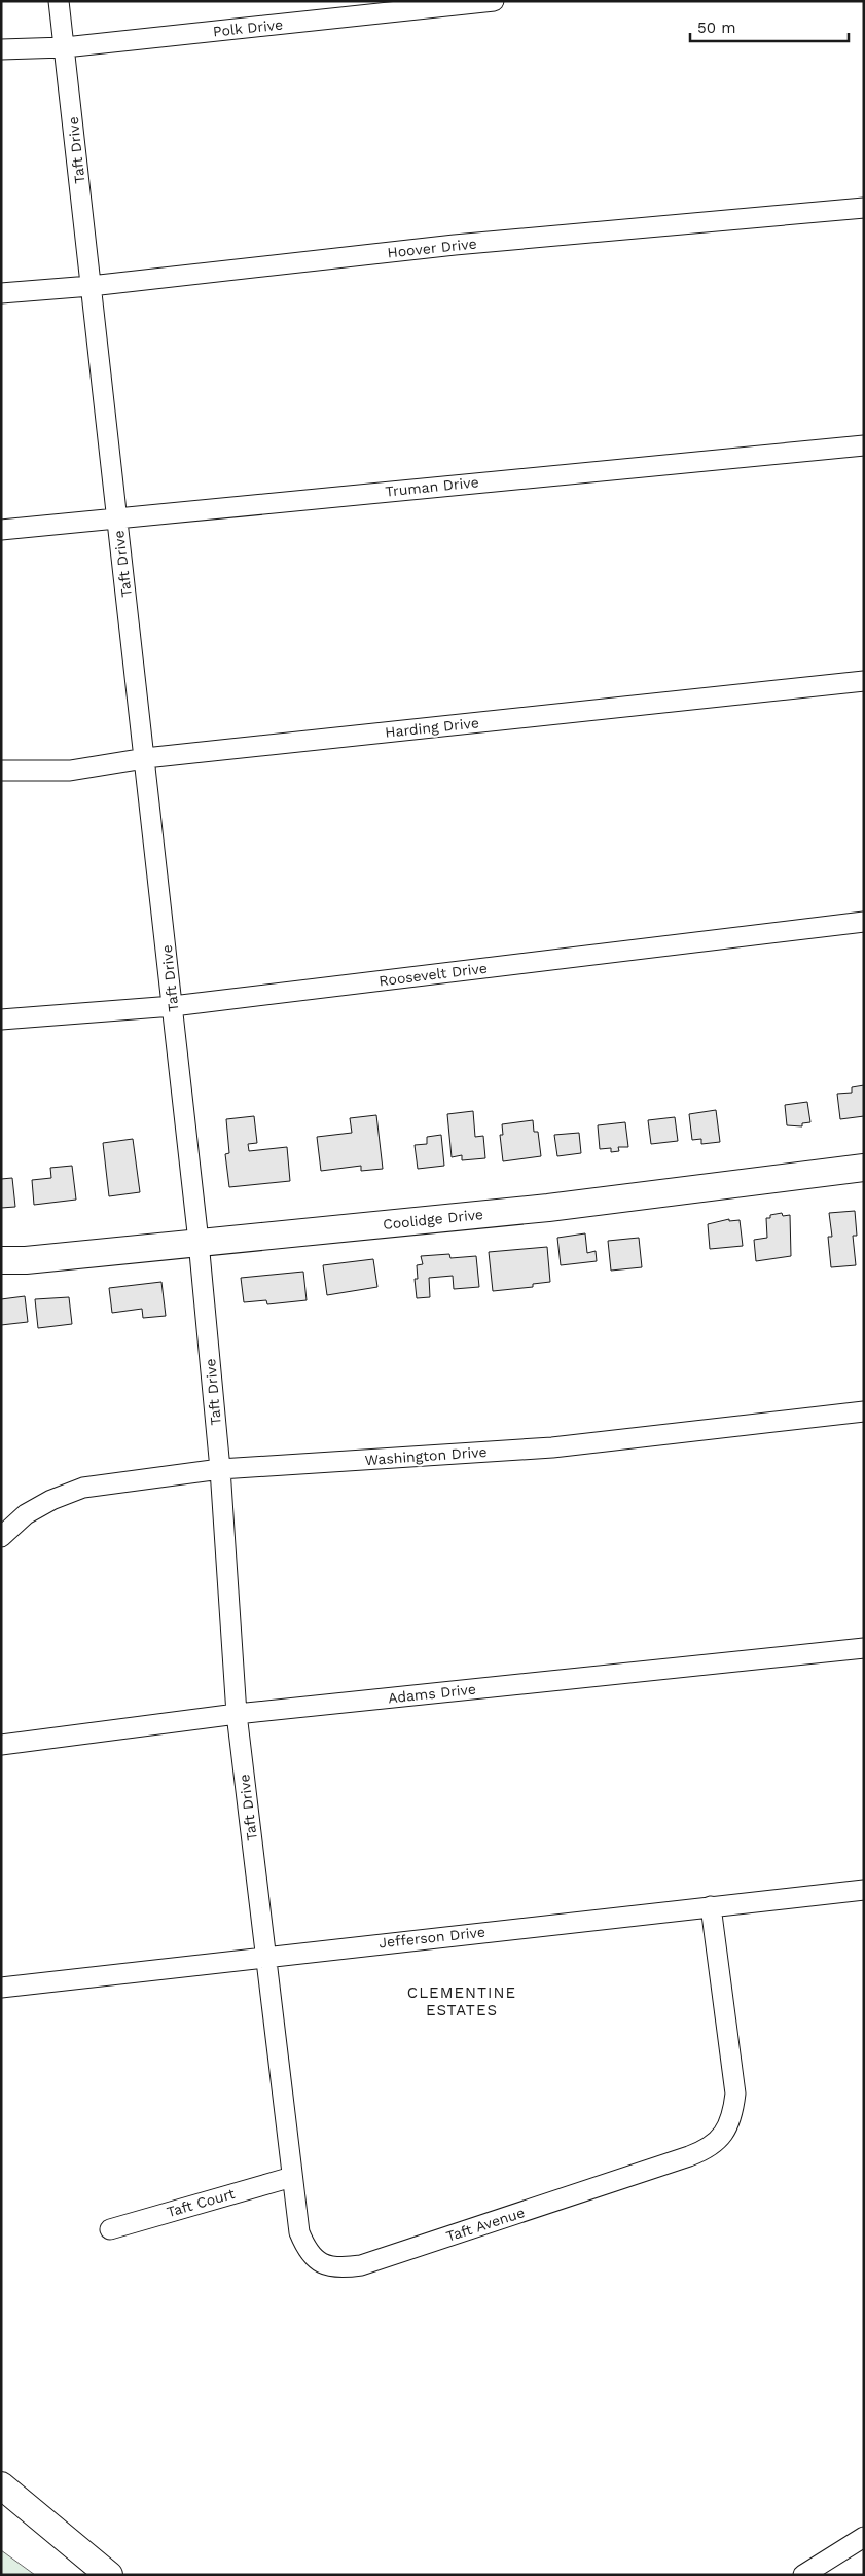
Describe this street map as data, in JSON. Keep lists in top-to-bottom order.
{
  "streets": {
    "street": [
      "Polk Drive",
      "Taft Drive",
      "Hoover Drive",
      "Truman Drive",
      "Harding Drive",
      "Roosevelt Drive",
      "Coolidge Drive",
      "Washington Drive",
      "Adams Drive",
      "Jefferson Drive",
      "Taft Court",
      "Taft Avenue"
    ]
  },
  "crossings": [
    ["Polk Drive", "Taft Drive"],
    ["Taft Drive", "Hoover Drive"],
    ["Taft Drive", "Truman Drive"],
    ["Taft Drive", "Harding Drive"],
    ["Taft Drive", "Roosevelt Drive"],
    ["Taft Drive", "Coolidge Drive"],
    ["Taft Drive", "Washington Drive"],
    ["Taft Drive", "Adams Drive"],
    ["Taft Drive", "Jefferson Drive"],
    ["Taft Drive", "Taft Avenue"],
    ["Jefferson Drive", "Taft Avenue"],
    ["Taft Court", "Taft Avenue"]
  ],
  "districts": ["CLEMENTINE ESTATES"],
  "scale_bar": "50 m"
}
